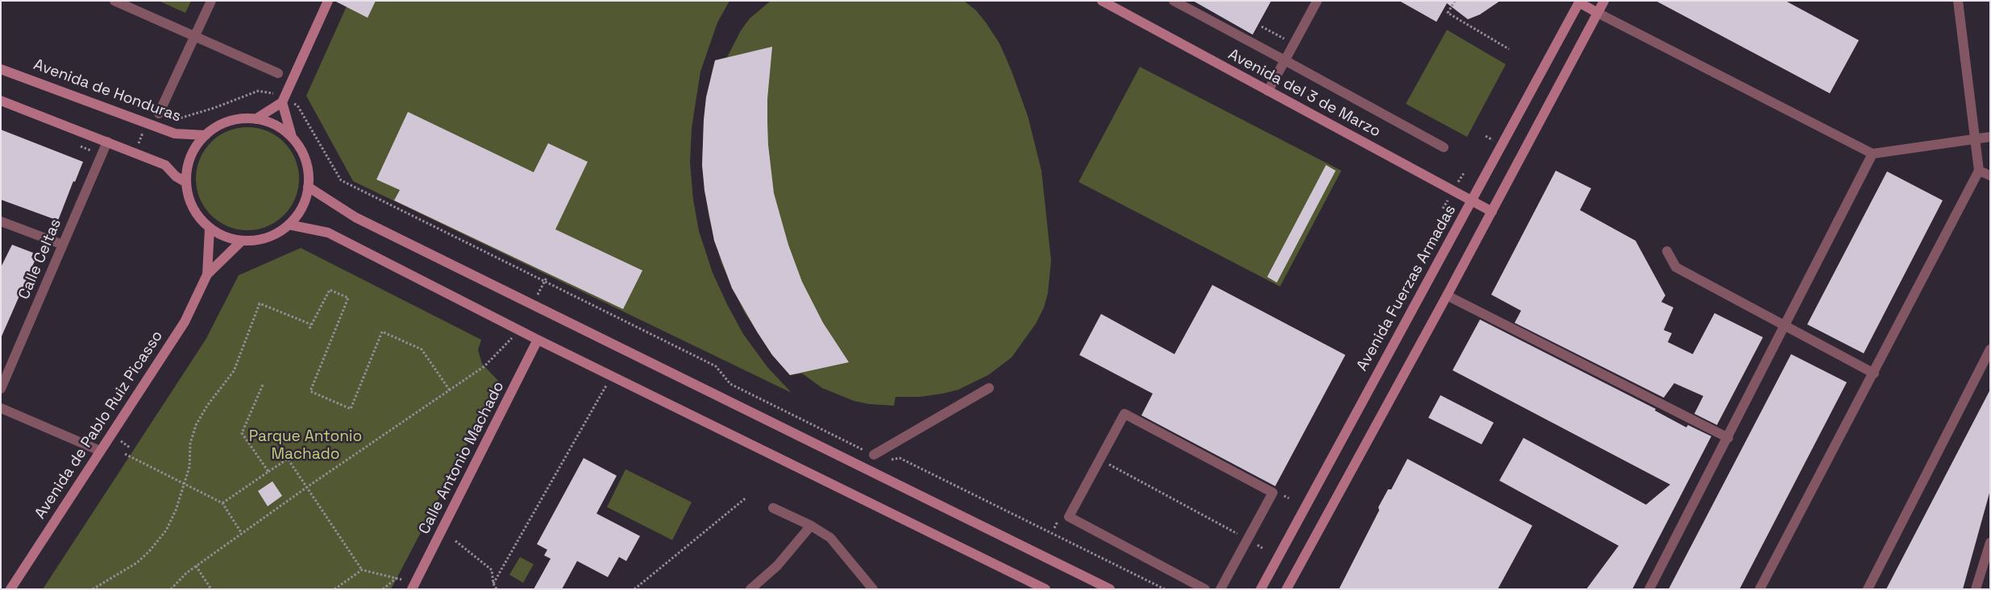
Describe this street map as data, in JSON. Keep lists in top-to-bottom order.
{
  "streets": {
    "street": [
      "Avenida de Honduras",
      "Avenida del 3 de Marzo",
      "Calle Celtas",
      "Avenida Fuerzas Armadas",
      "Avenida de Pablo Ruiz Picasso",
      "Calle Antonio Machado"
    ]
  },
  "crossings": [
    ["Avenida de Honduras", "Avenida de Pablo Ruiz Picasso"],
    ["Avenida del 3 de Marzo", "Avenida Fuerzas Armadas"]
  ],
  "parks": ["Parque Antonio Machado"]
}
